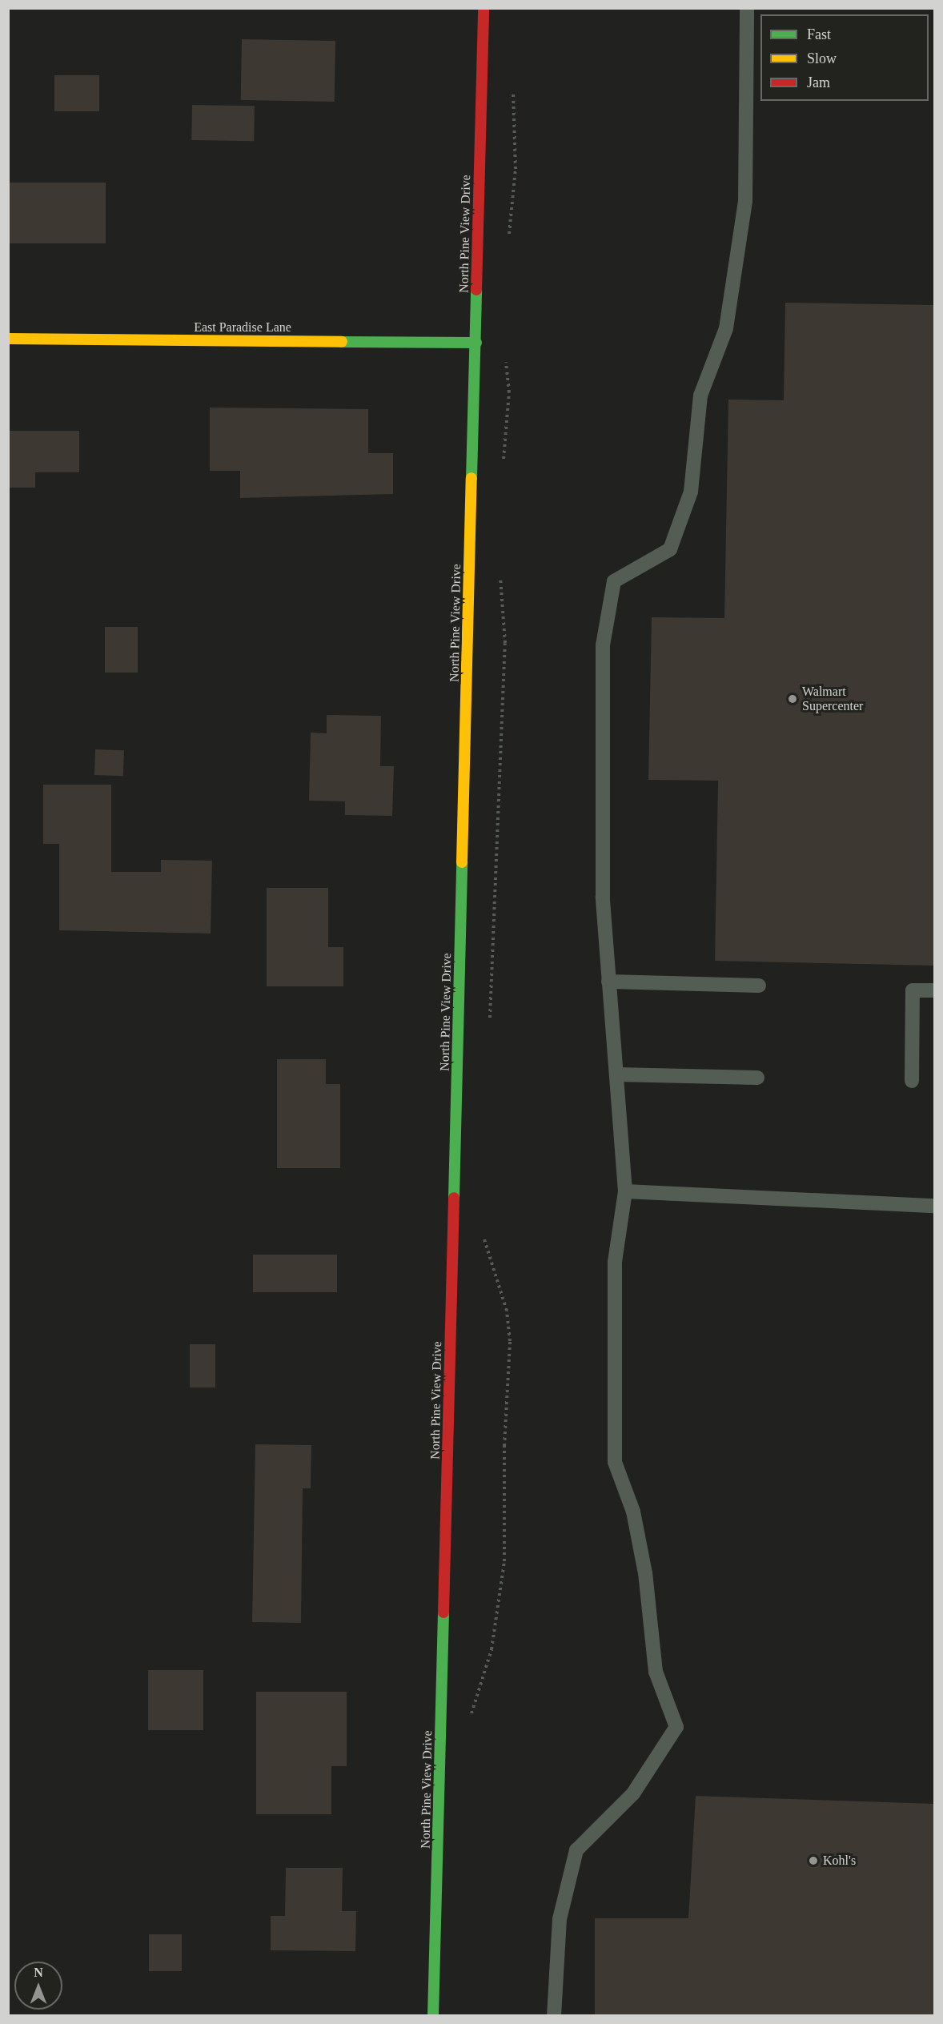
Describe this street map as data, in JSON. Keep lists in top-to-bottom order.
{
  "streets": {
    "street": ["North Pine View Drive", "East Paradise Lane"]
  },
  "crossings": [
    ["North Pine View Drive", "East Paradise Lane"]
  ],
  "places": ["Walmart Supercenter", "Kohl's"],
  "legend": ["Fast", "Slow", "Jam"],
  "north": "top"
}
